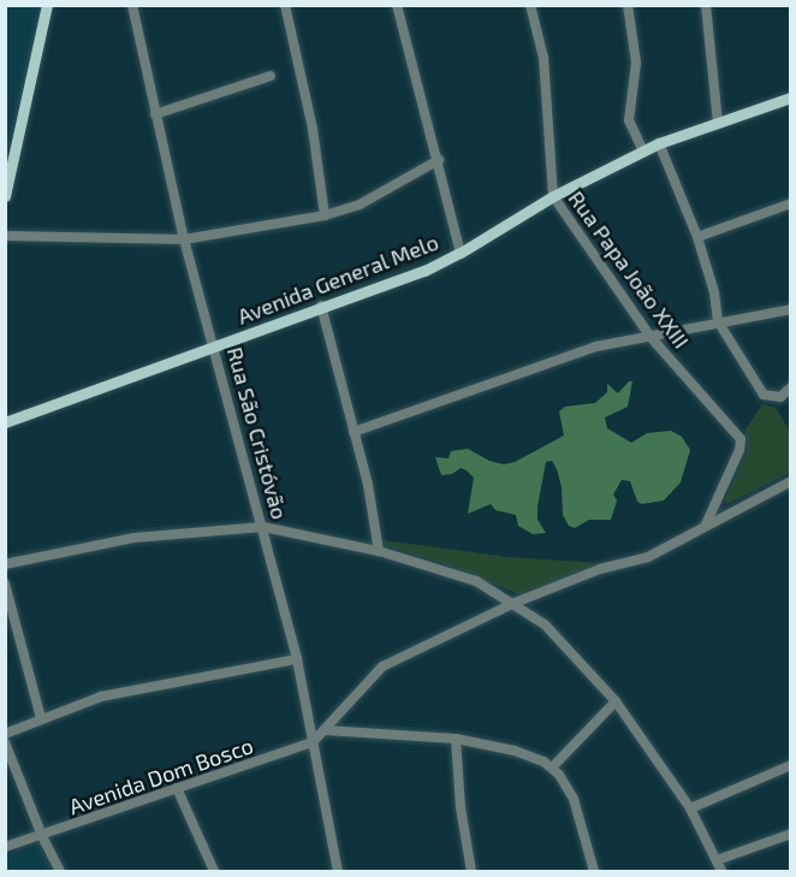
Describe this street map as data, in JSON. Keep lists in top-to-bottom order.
{
  "streets": {
    "main road": ["Avenida General Melo"],
    "street": ["Rua Papa João XXIII", "Rua São Cristóvão", "Avenida Dom Bosco"]
  },
  "crossings": [
    ["Rua Papa João XXIII", "Avenida General Melo"],
    ["Rua Papa João XXIII", "Avenida Dom Bosco"],
    ["Avenida General Melo", "Rua São Cristóvão"],
    ["Rua São Cristóvão", "Avenida Dom Bosco"]
  ]
}
